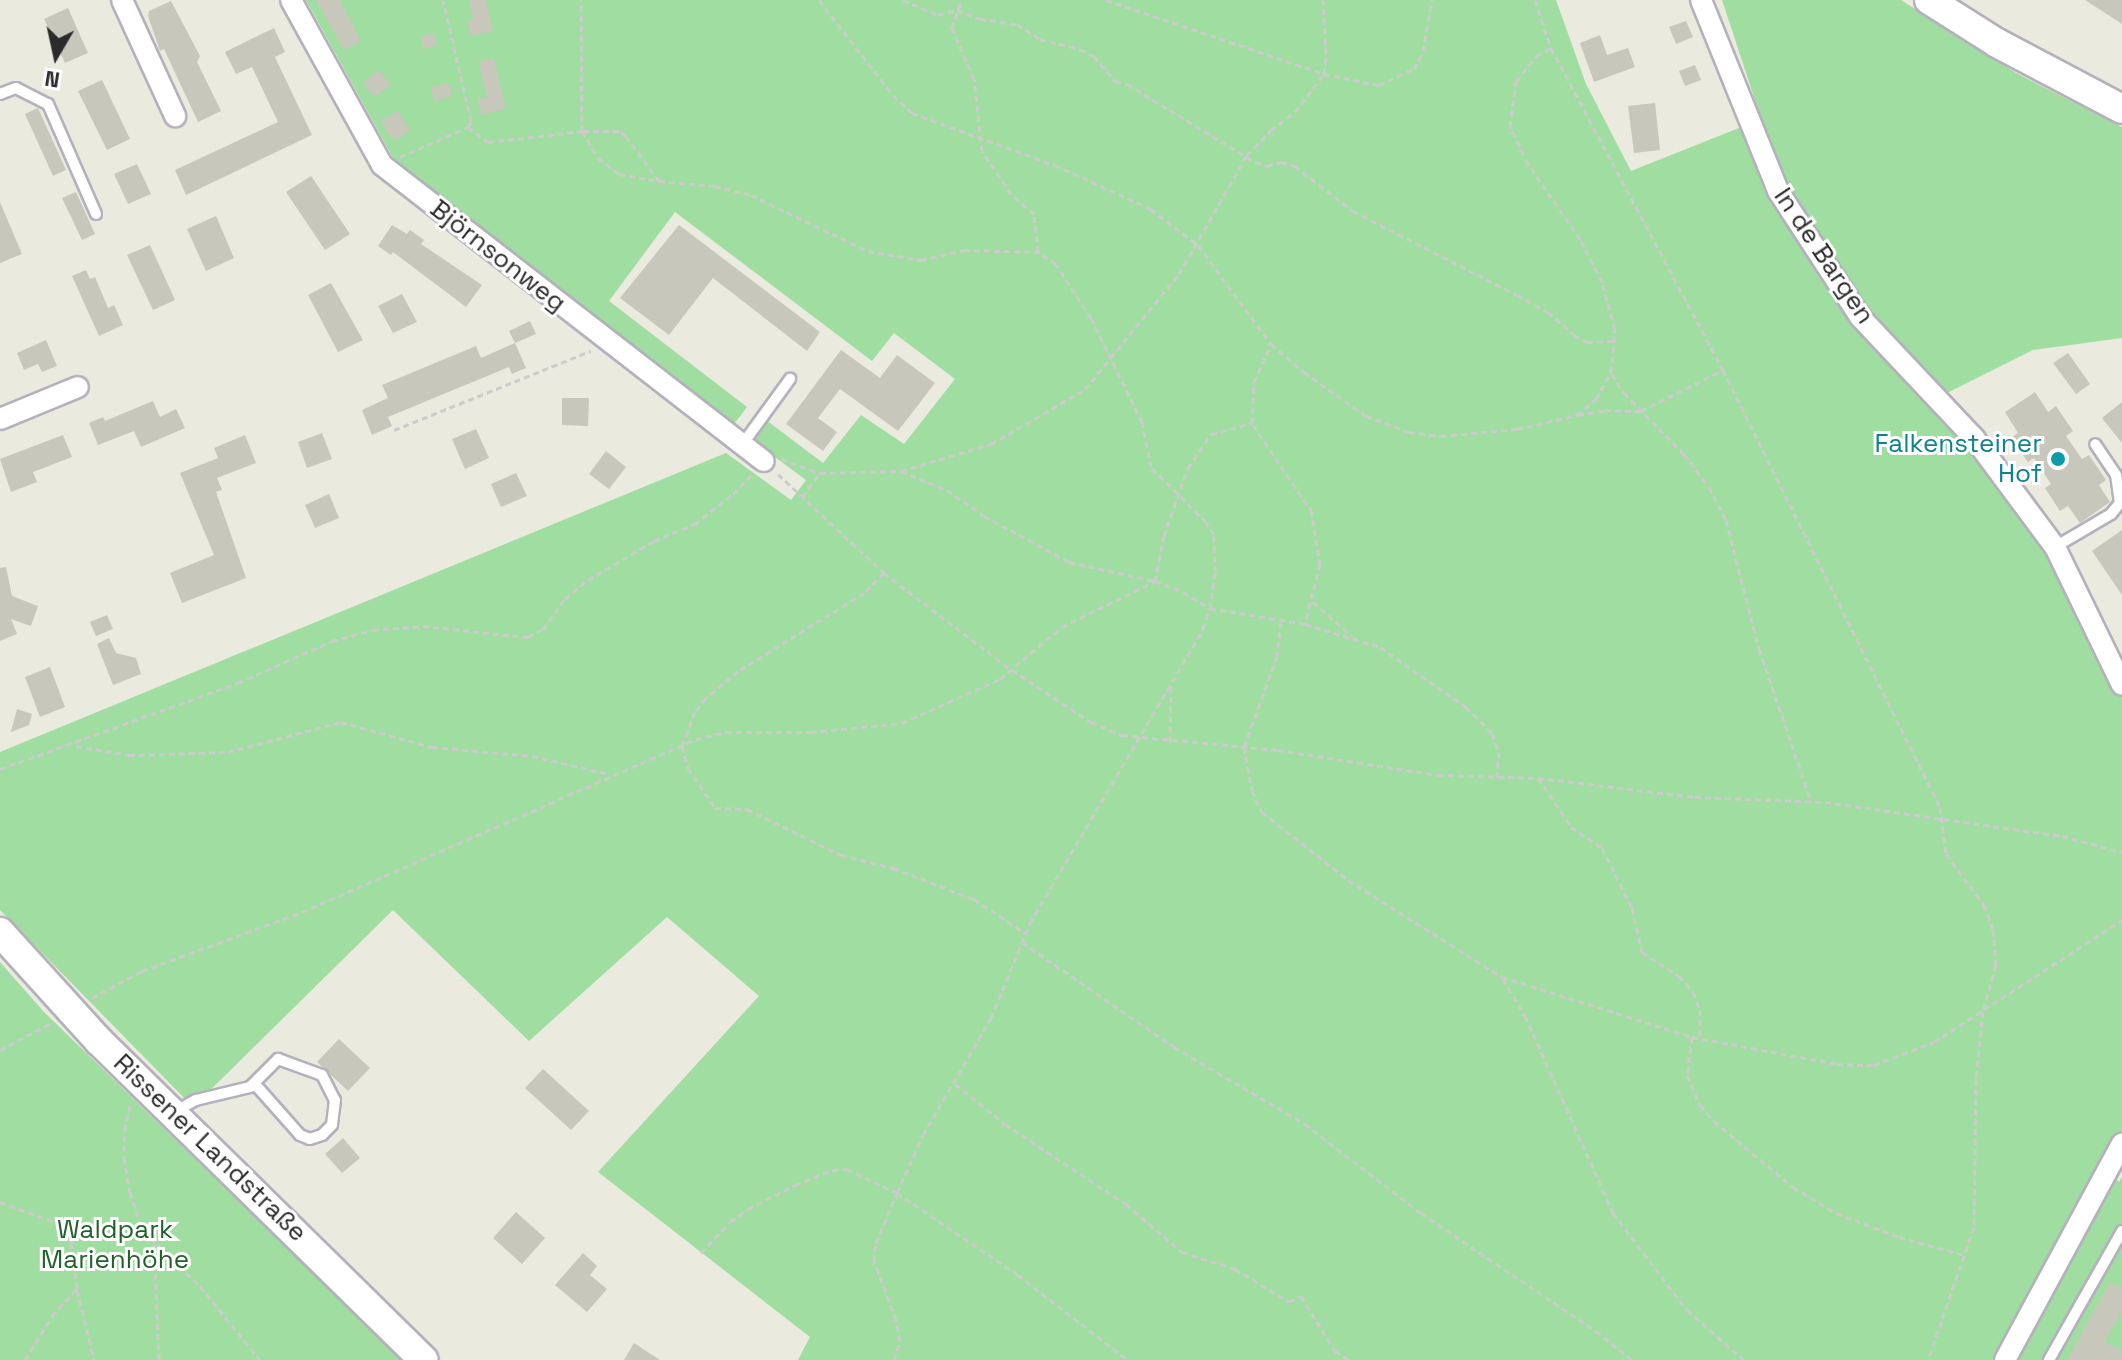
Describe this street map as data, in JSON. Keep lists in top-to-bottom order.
{
  "streets": {
    "main road": ["Rissener Landstraße"],
    "street": ["Björnsonweg", "In de Bargen"]
  },
  "parks": ["Waldpark Marienhöhe"],
  "places": ["Falkensteiner Hof"],
  "north": "bottom"
}
